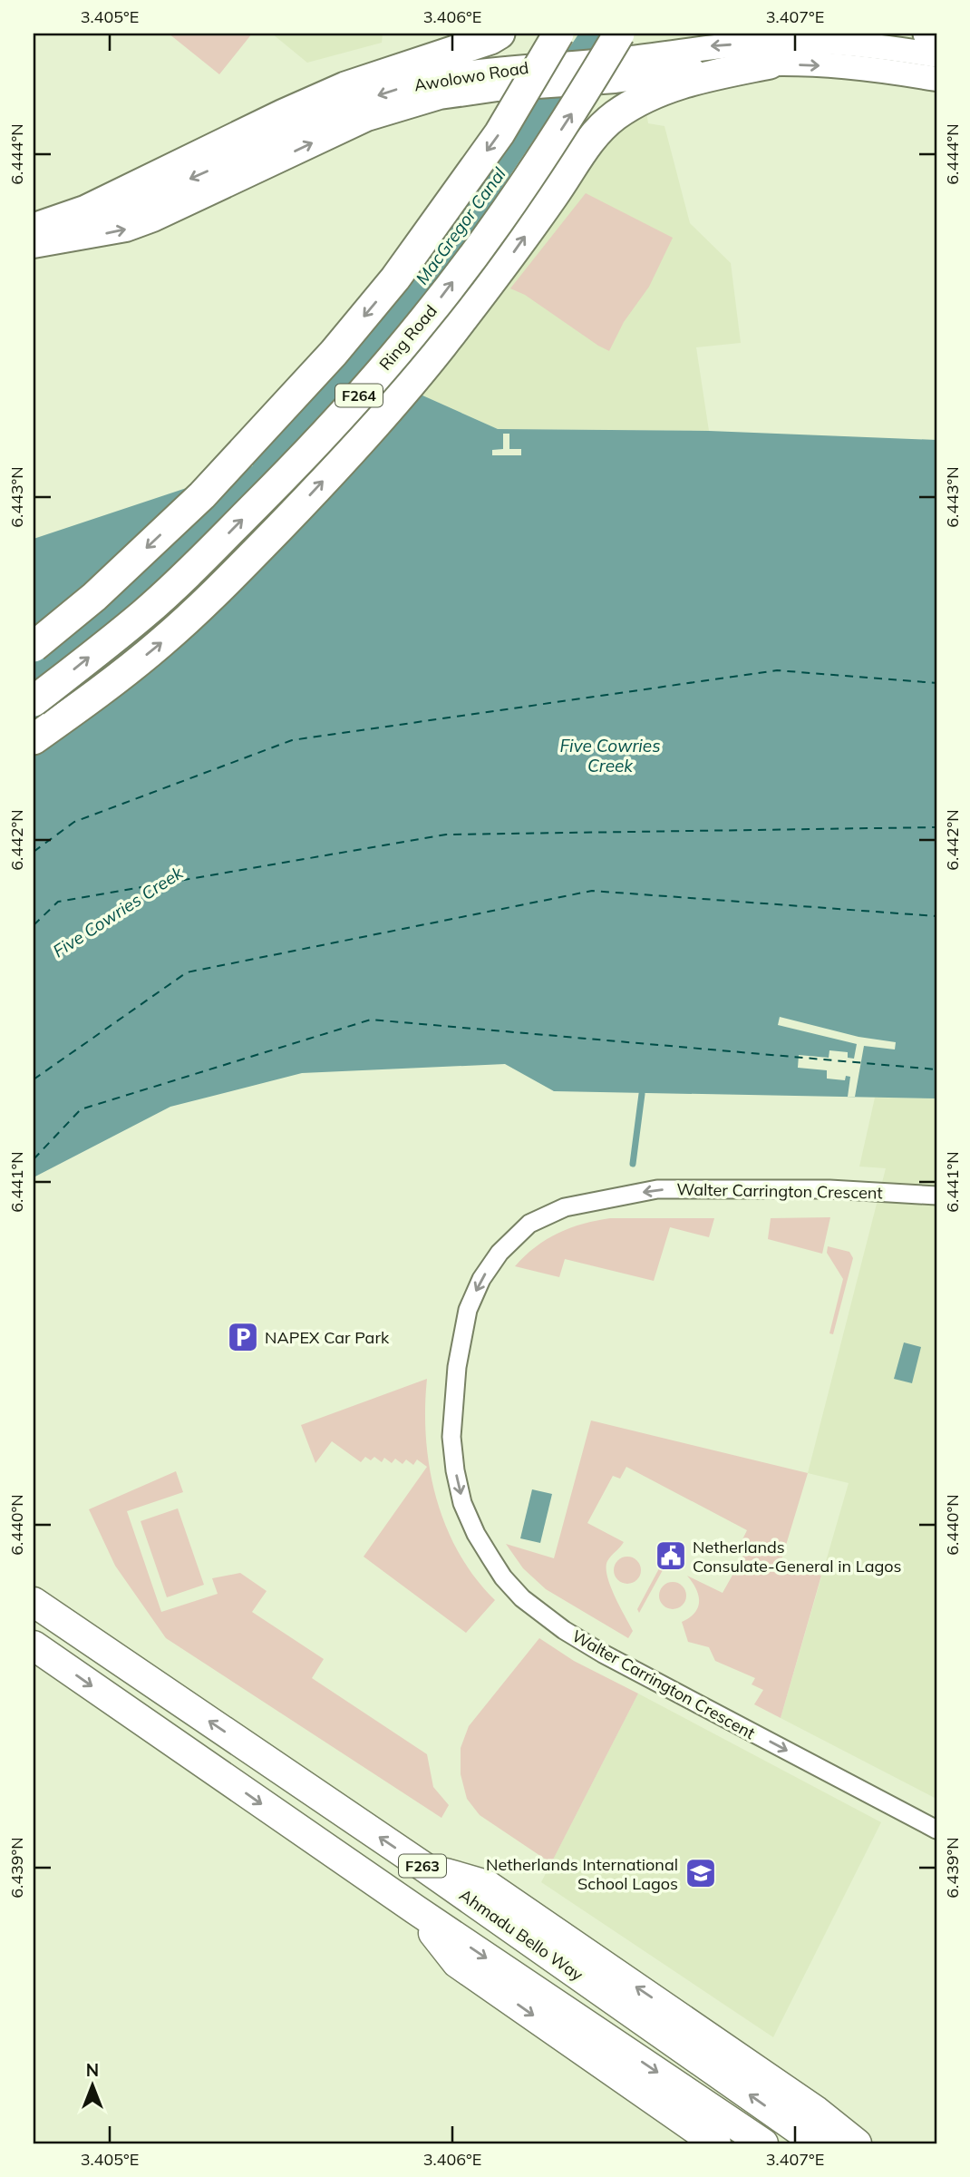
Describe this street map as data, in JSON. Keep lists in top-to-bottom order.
{
  "streets": {
    "highway": [
      "Ring Road",
      "F264",
      "F263",
      "Ahmadu Bello Way"
    ],
    "main road": ["Awolowo Road"],
    "street": ["Walter Carrington Crescent"]
  },
  "crossings": [
    ["Awolowo Road", "Ring Road"]
  ],
  "water": ["MacGregor Canal", "Five Cowries Creek"],
  "places": {
    "parking": ["NAPEX Car Park"],
    "public building": ["Netherlands Consulate-General in Lagos"],
    "school or university": ["Netherlands International School Lagos"]
  },
  "north": "top",
  "coordinates": [
    "3.405°E",
    "3.406°E",
    "3.407°E",
    "6.444°N",
    "6.443°N",
    "6.442°N",
    "6.441°N",
    "6.440°N",
    "6.439°N"
  ]
}
